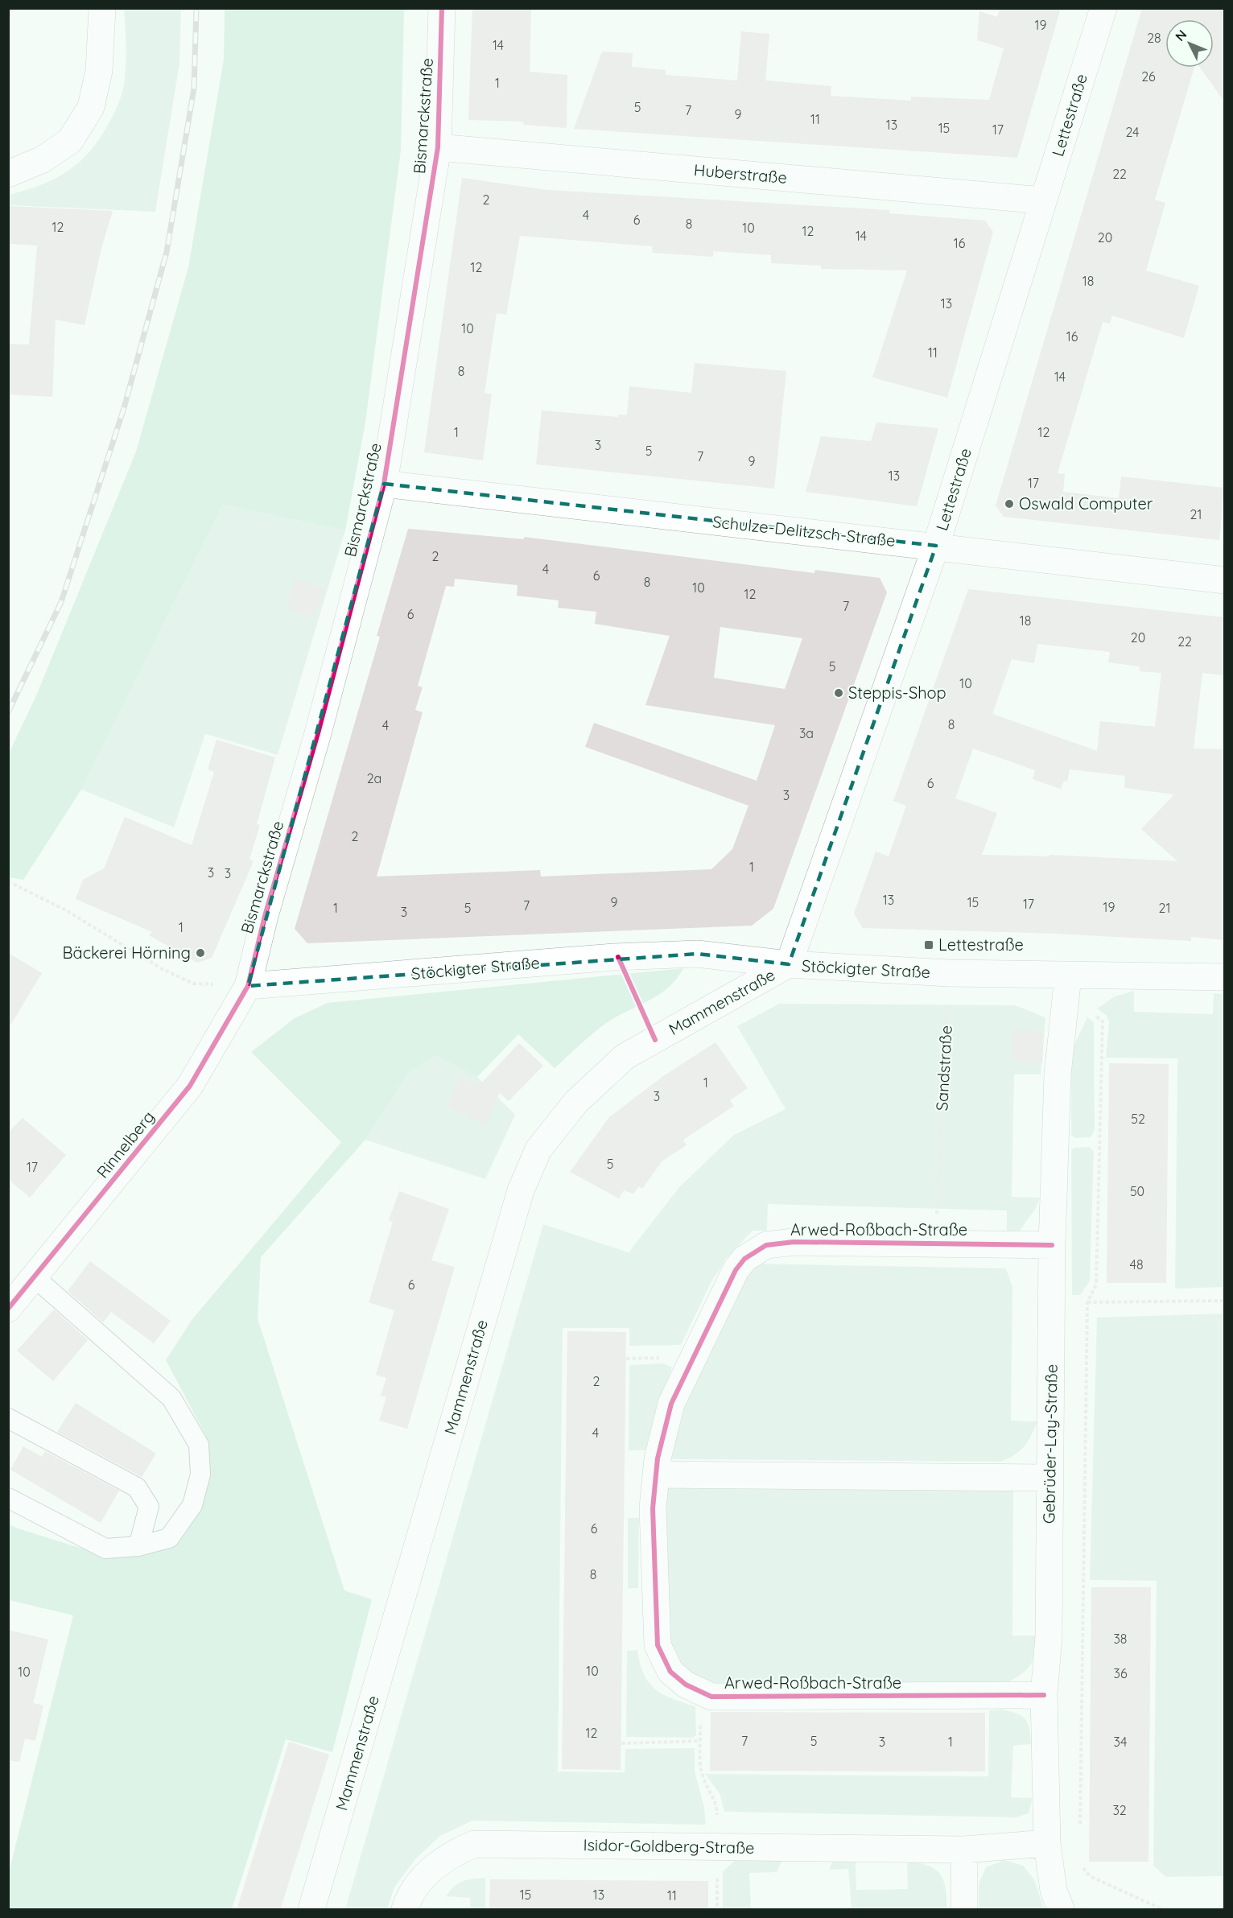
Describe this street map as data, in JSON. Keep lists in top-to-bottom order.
{
  "streets": {
    "street": [
      "Lettestraße",
      "Bismarckstraße",
      "Huberstraße",
      "Schulze-Delitzsch-Straße",
      "Stöckigter Straße",
      "Mammenstraße",
      "Rinnelberg",
      "Arwed-Roßbach-Straße",
      "Gebrüder-Lay-Straße",
      "Isidor-Goldberg-Straße"
    ],
    "path": ["Sandstraße"]
  },
  "crossings": [
    ["Lettestraße", "Huberstraße"],
    ["Lettestraße", "Schulze-Delitzsch-Straße"],
    ["Lettestraße", "Stöckigter Straße"],
    ["Lettestraße", "Mammenstraße"],
    ["Bismarckstraße", "Huberstraße"],
    ["Bismarckstraße", "Schulze-Delitzsch-Straße"],
    ["Bismarckstraße", "Stöckigter Straße"],
    ["Bismarckstraße", "Rinnelberg"],
    ["Stöckigter Straße", "Mammenstraße"],
    ["Stöckigter Straße", "Sandstraße"],
    ["Stöckigter Straße", "Rinnelberg"],
    ["Stöckigter Straße", "Gebrüder-Lay-Straße"],
    ["Arwed-Roßbach-Straße", "Gebrüder-Lay-Straße"],
    ["Gebrüder-Lay-Straße", "Isidor-Goldberg-Straße"]
  ],
  "places": {
    "other": ["Oswald Computer", "Steppis-Shop", "Bäckerei Hörning"],
    "transit": ["Lettestraße"]
  },
  "house_numbers": [
    "19",
    "28",
    "14",
    "26",
    "1",
    "5",
    "7",
    "9",
    "11",
    "13",
    "15",
    "17",
    "24",
    "22",
    "2",
    "4",
    "6",
    "8",
    "12",
    "10",
    "12",
    "14",
    "20",
    "16",
    "12",
    "18",
    "13",
    "10",
    "16",
    "11",
    "8",
    "14",
    "1",
    "12",
    "3",
    "5",
    "7",
    "9",
    "13",
    "17",
    "21",
    "2",
    "4",
    "6",
    "8",
    "10",
    "12",
    "7",
    "6",
    "18",
    "20",
    "22",
    "5",
    "10",
    "8",
    "4",
    "3a",
    "2a",
    "6",
    "3",
    "2",
    "1",
    "3",
    "3",
    "13",
    "9",
    "15",
    "17",
    "7",
    "19",
    "1",
    "5",
    "21",
    "3",
    "1",
    "1",
    "3",
    "52",
    "5",
    "17",
    "50",
    "48",
    "6",
    "2",
    "4",
    "6",
    "8",
    "38",
    "10",
    "10",
    "36",
    "12",
    "7",
    "5",
    "3",
    "1",
    "34",
    "32",
    "15",
    "13",
    "11"
  ],
  "north": "top left"
}
